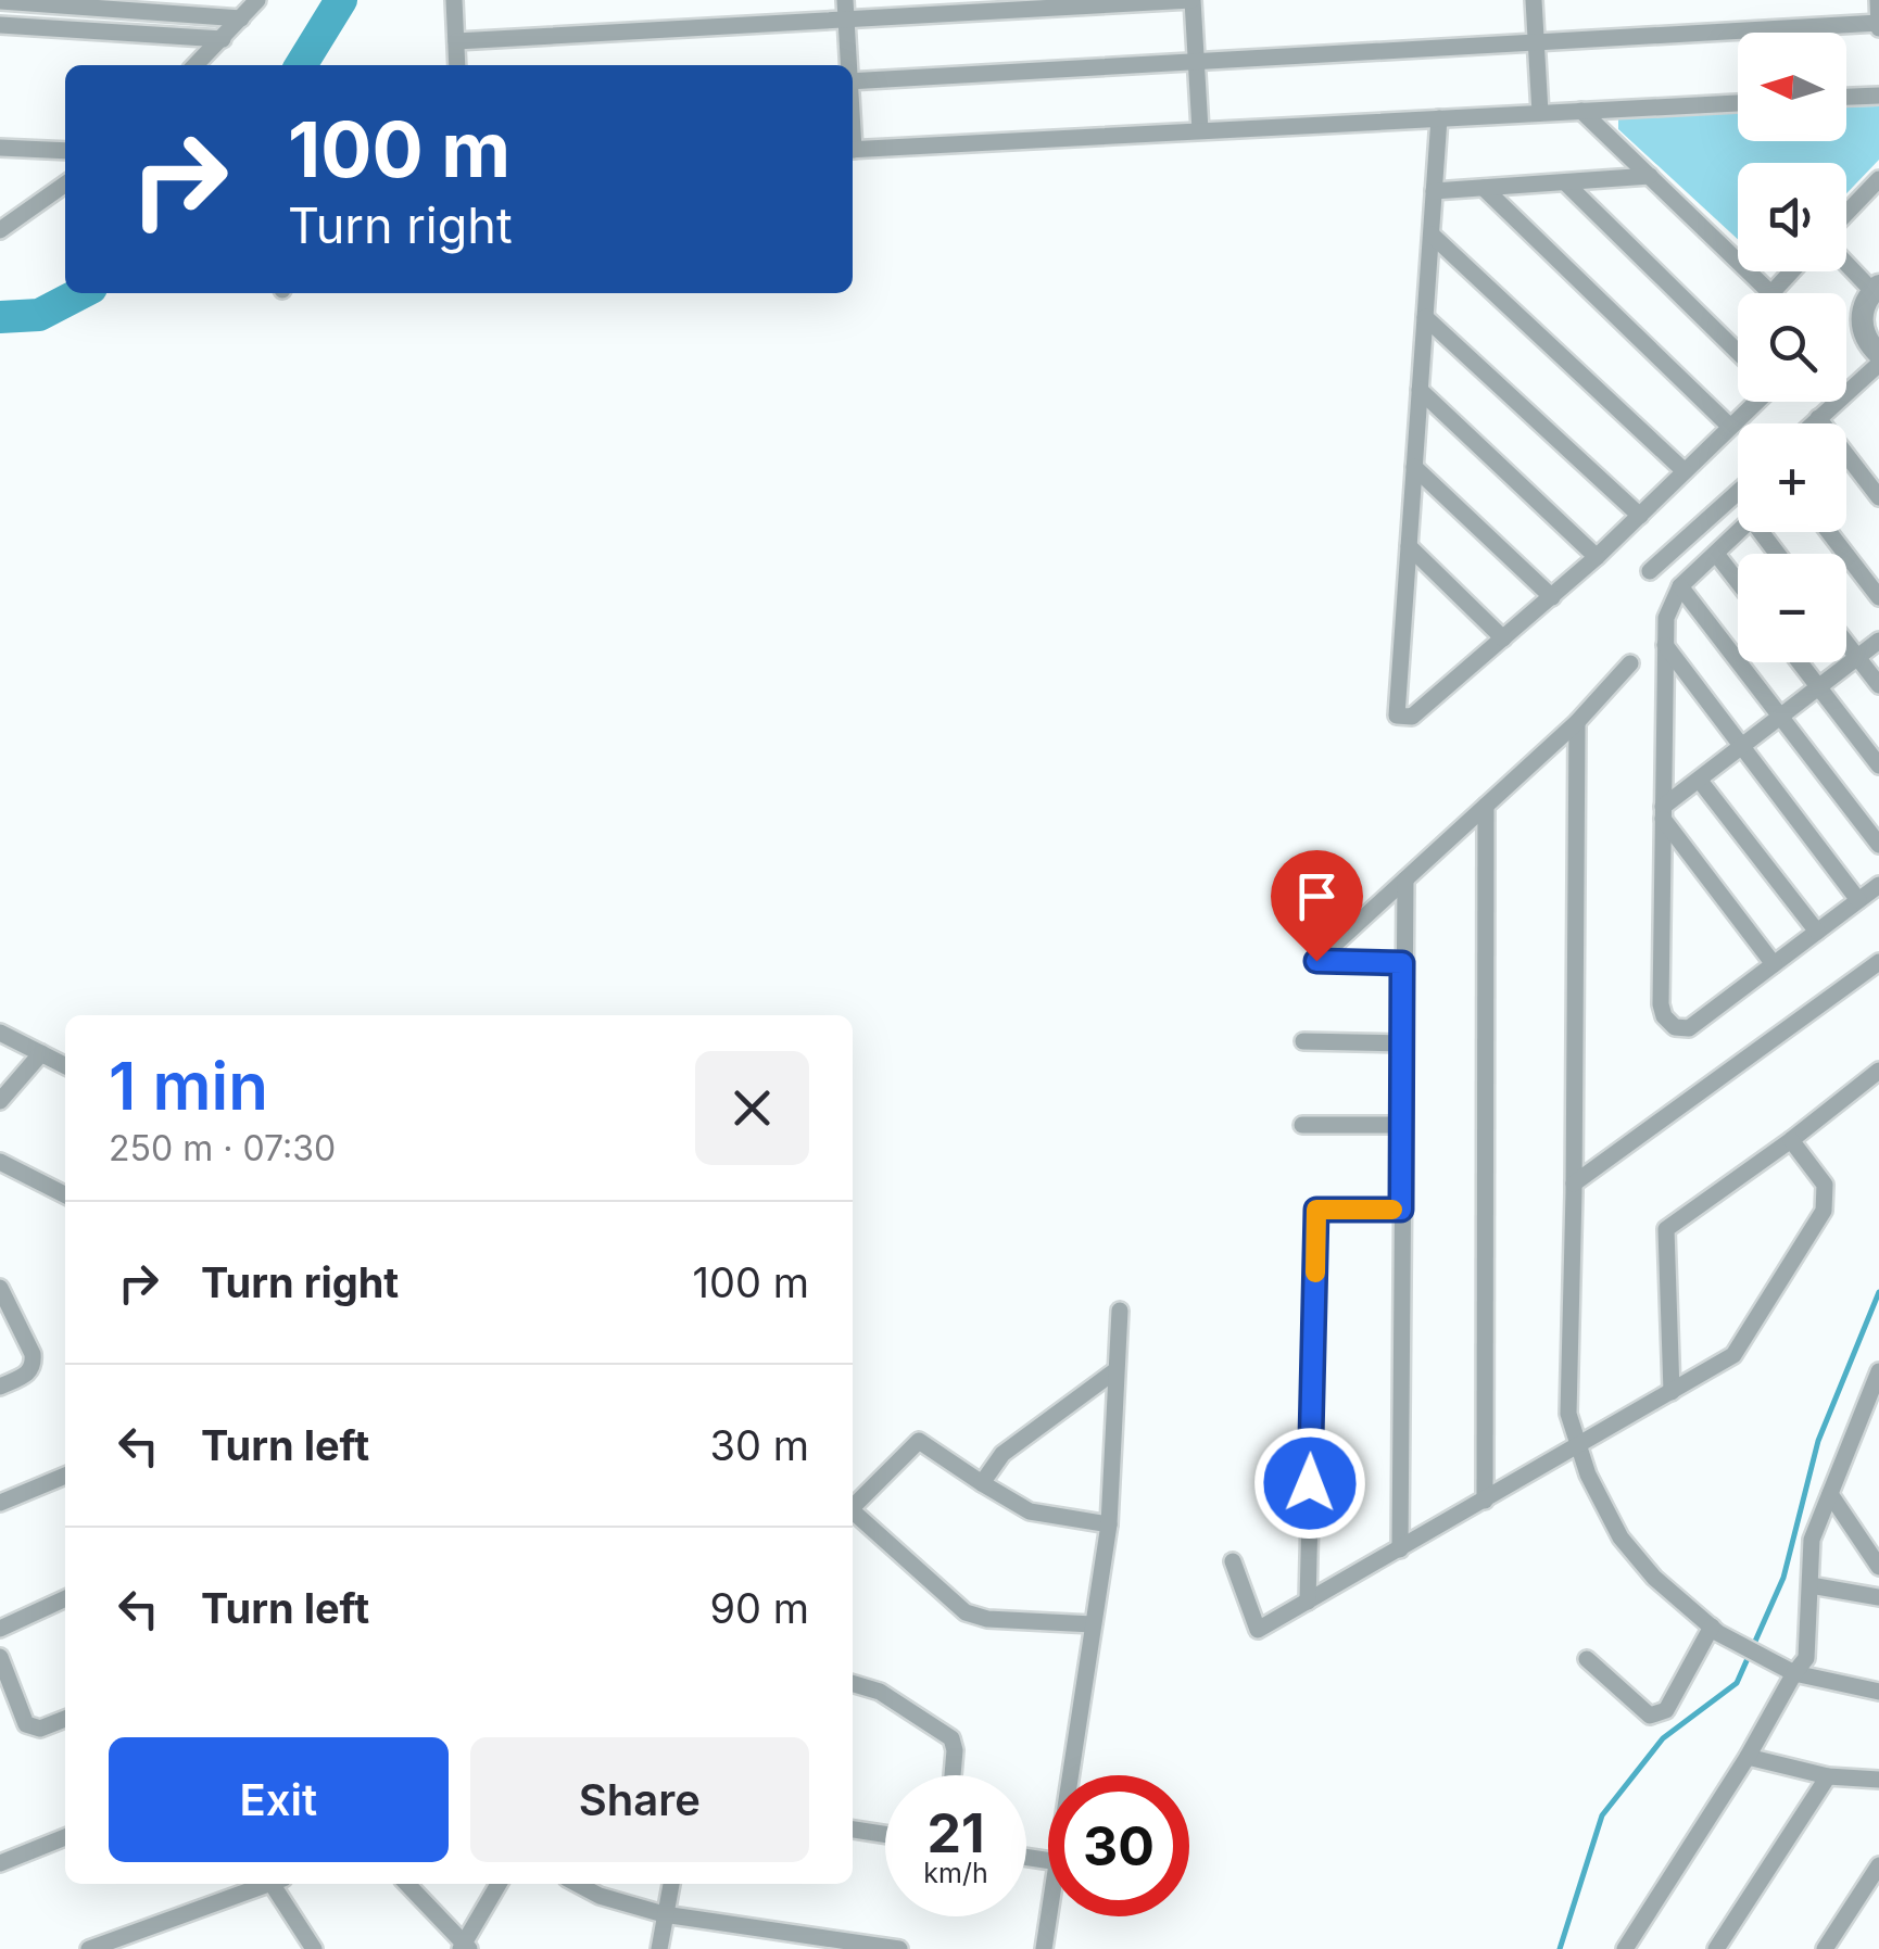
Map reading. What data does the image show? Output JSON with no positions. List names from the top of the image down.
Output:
{
  "north": "left",
  "page": {
    "map_buttons": ["+", "−"],
    "turn": ["100 m", "Turn right"],
    "heading": ["1 min", "250 m · 07:30"],
    "list": [
      {
        "name": "Turn right",
        "value": "100 m"
      },
      {
        "name": "Turn left",
        "value": "30 m"
      },
      {
        "name": "Turn left",
        "value": "90 m"
      }
    ],
    "buttons": ["Exit", "Share"],
    "speed": "21 km/h",
    "limit": "30"
  }
}
